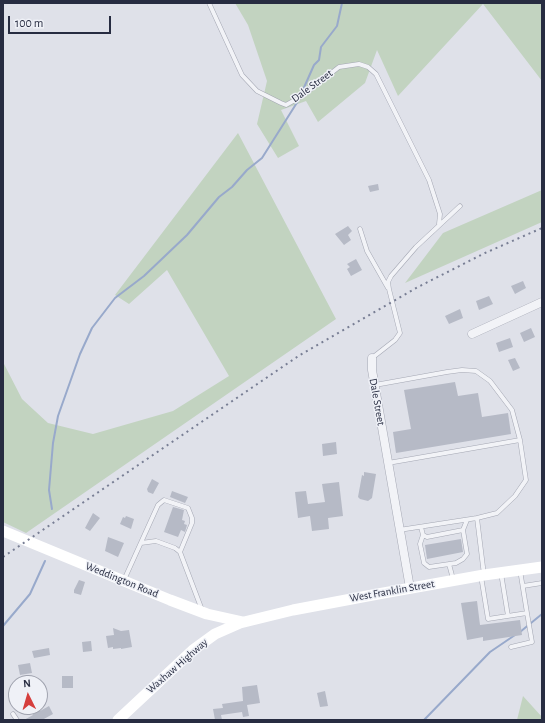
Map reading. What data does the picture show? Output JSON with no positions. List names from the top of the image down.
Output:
{
  "streets": {
    "main road": ["Weddington Road", "West Franklin Street", "Waxhaw Highway"],
    "street": ["Dale Street"]
  },
  "crossings": [
    ["Dale Street", "West Franklin Street"],
    ["Weddington Road", "West Franklin Street"],
    ["Weddington Road", "Waxhaw Highway"],
    ["West Franklin Street", "Waxhaw Highway"]
  ],
  "scale_bar": "100 m",
  "north": "top"
}
